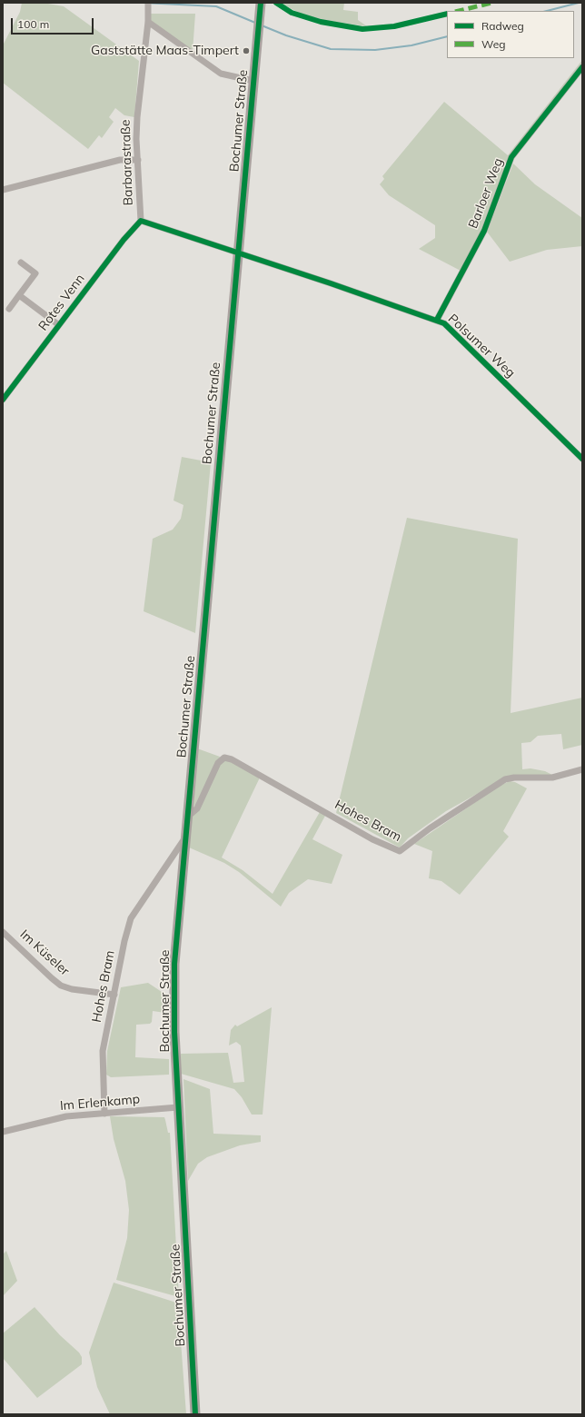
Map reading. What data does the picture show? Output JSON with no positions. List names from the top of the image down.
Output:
{
  "streets": {
    "main road": ["Bochumer Straße"],
    "street": [
      "Barbarastraße",
      "Barloer Weg",
      "Rotes Venn",
      "Polsumer Weg",
      "Hohes Bram",
      "Im Küseler",
      "Im Erlenkamp"
    ]
  },
  "crossings": [
    ["Bochumer Straße", "Barbarastraße"],
    ["Bochumer Straße", "Polsumer Weg"],
    ["Bochumer Straße", "Hohes Bram"],
    ["Bochumer Straße", "Im Erlenkamp"],
    ["Barbarastraße", "Rotes Venn"],
    ["Barbarastraße", "Polsumer Weg"],
    ["Barloer Weg", "Polsumer Weg"],
    ["Hohes Bram", "Im Küseler"],
    ["Hohes Bram", "Im Erlenkamp"]
  ],
  "places": ["Gaststätte Maas-Timpert"],
  "legend": ["Radweg", "Weg"],
  "scale_bar": "100 m"
}
